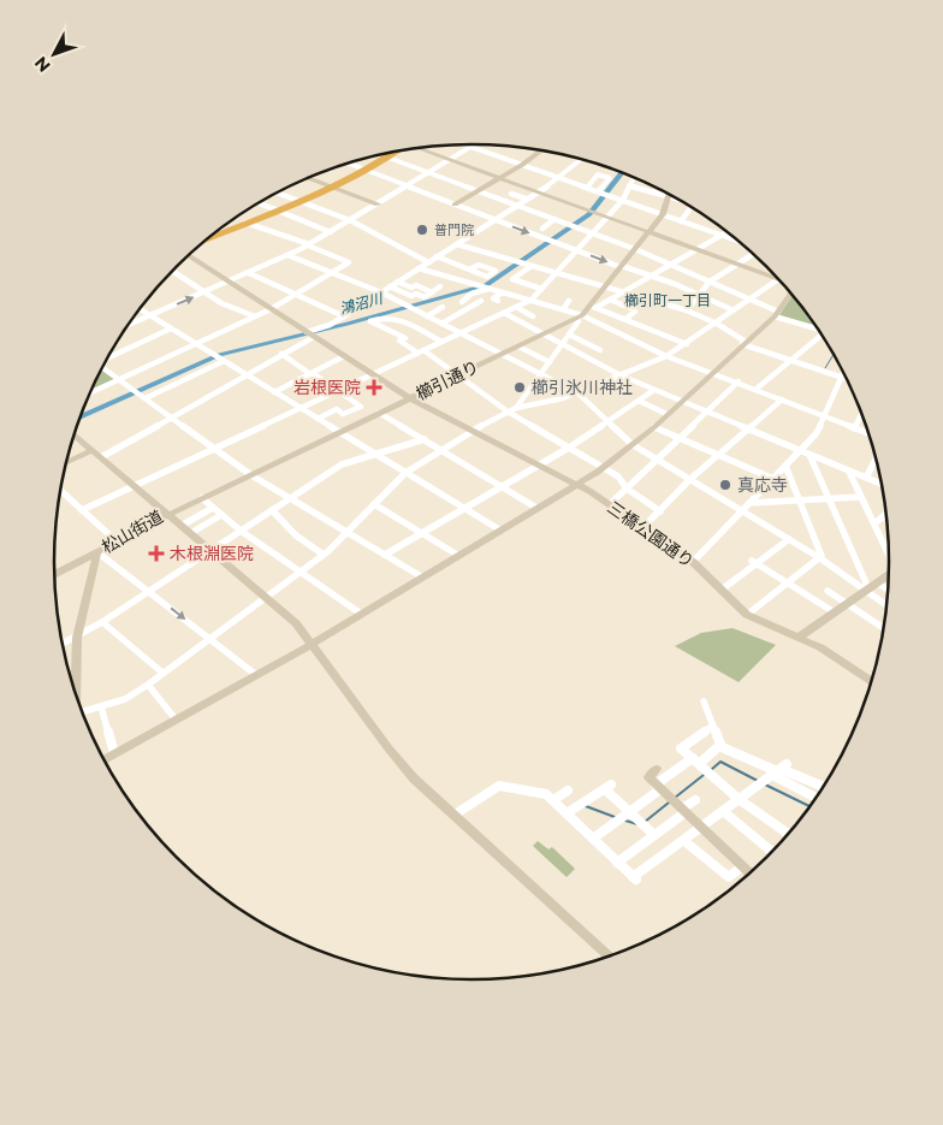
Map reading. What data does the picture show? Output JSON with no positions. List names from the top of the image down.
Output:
{
  "streets": {
    "street": ["櫛引通り", "松山街道", "三橋公園通り"]
  },
  "crossings": [
    ["櫛引通り", "松山街道"],
    ["櫛引通り", "三橋公園通り"]
  ],
  "districts": ["櫛引町一丁目"],
  "water": ["鴻沼川"],
  "places": {
    "other": ["普門院", "櫛引氷川神社", "真応寺"],
    "health": ["岩根医院", "木根淵医院"]
  },
  "north": "bottom left"
}
